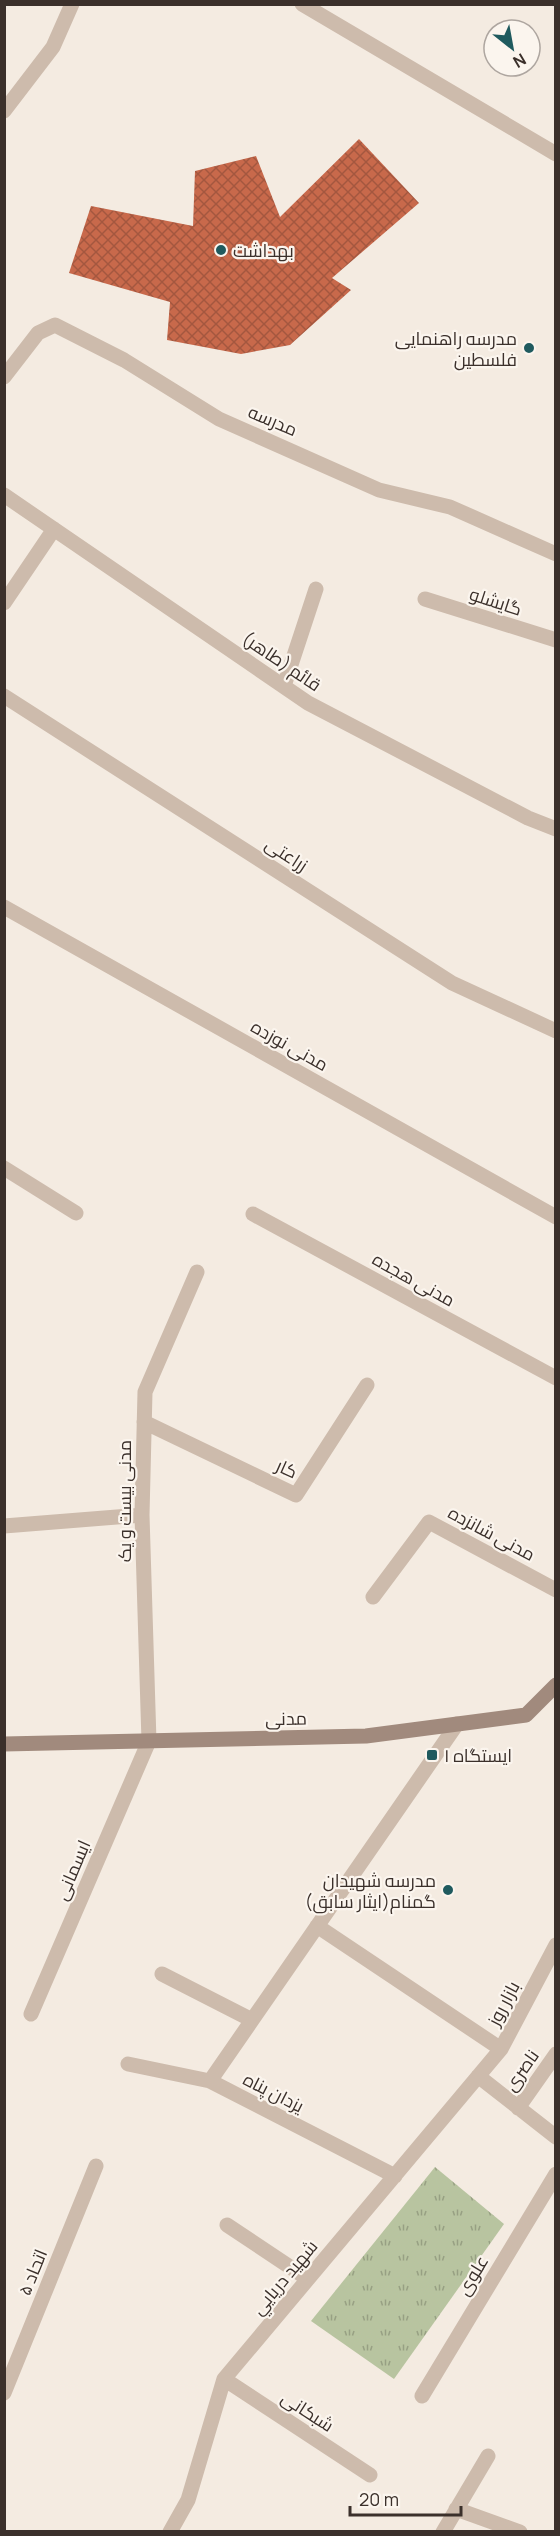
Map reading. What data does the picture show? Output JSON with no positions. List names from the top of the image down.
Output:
{
  "streets": {
    "main road": ["مدنی"],
    "street": [
      "مدرسه",
      "گایشلو",
      "قائم (طاهر)",
      "زراعتی",
      "مدنی نوزده",
      "مدنی هجده",
      "کار",
      "مدنی بیست و یک",
      "مدنی شانزده",
      "ایسمانی",
      "بازار روز",
      "ناصری",
      "یزدان پناه",
      "اتحاد ۵",
      "علوی",
      "شهيد دريايي",
      "شبکانی"
    ]
  },
  "crossings": [
    ["کار", "مدنی بیست و یک"],
    ["مدنی بیست و یک", "مدنی"],
    ["مدنی بیست و یک", "ایسمانی"],
    ["مدنی", "ایسمانی"],
    ["بازار روز", "شهيد دريايي"],
    ["یزدان پناه", "شهيد دريايي"],
    ["شهيد دريايي", "شبکانی"]
  ],
  "places": {
    "other": ["بهداشت", "مدرسه راهنمایی فلسطین", "مدرسه شهیدان گمنام(ایثار سابق)"],
    "transit": ["ایستگاه ۱"]
  },
  "scale_bar": "20 m",
  "north": "bottom right"
}
